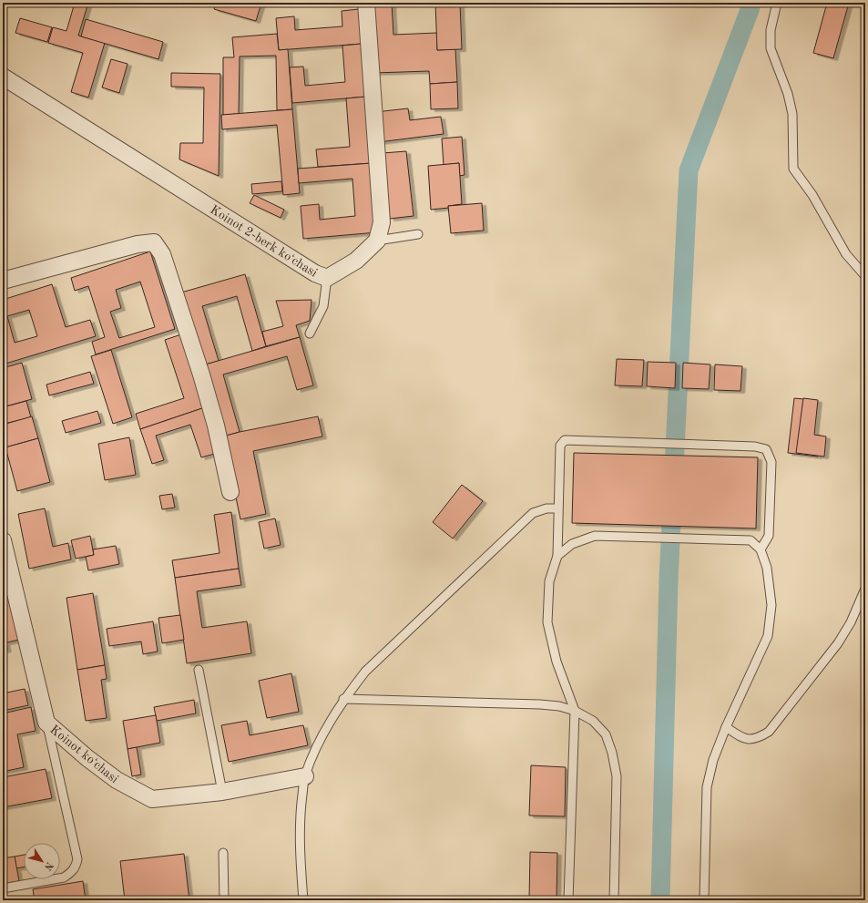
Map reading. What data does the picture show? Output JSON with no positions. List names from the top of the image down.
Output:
{
  "streets": {
    "street": ["Koinot 2-berk koʻchasi", "Koinot koʻchasi"]
  },
  "north": "bottom right"
}
